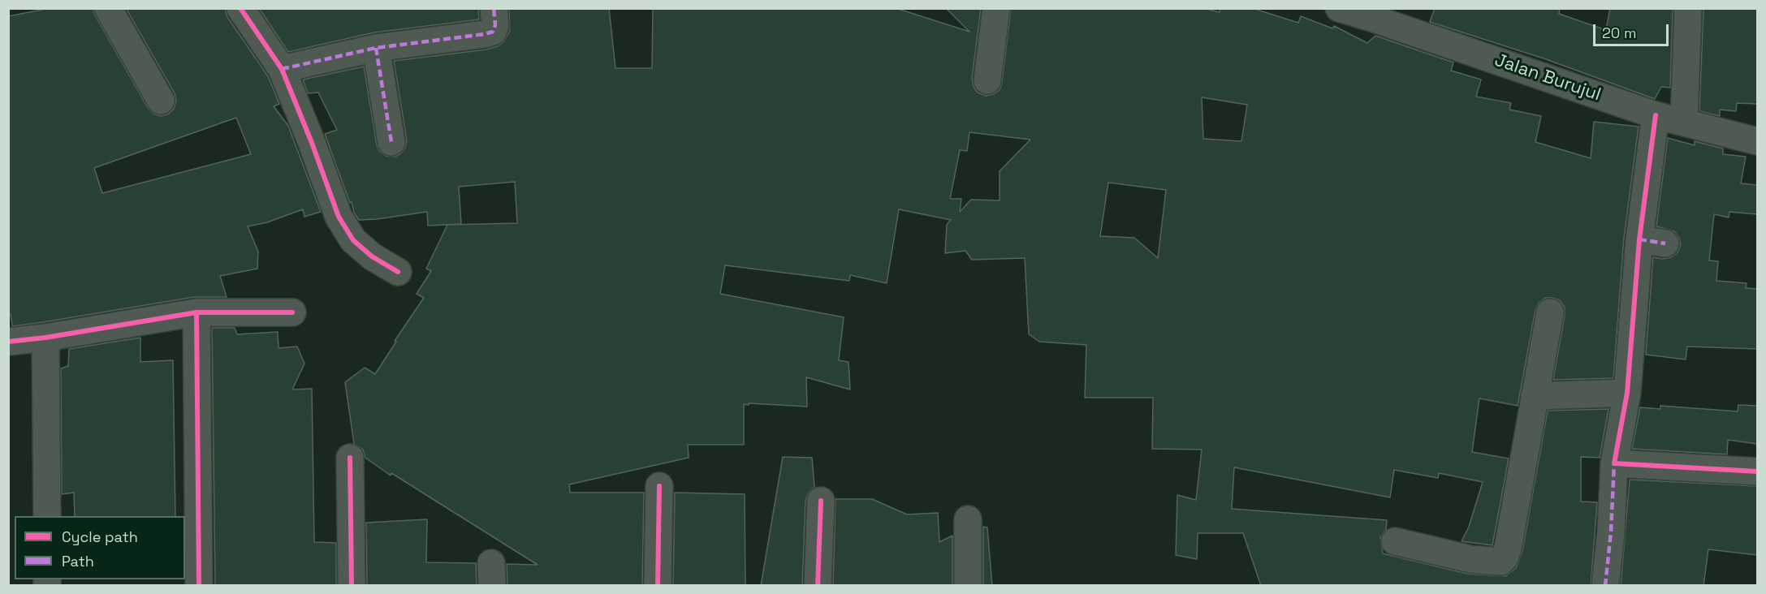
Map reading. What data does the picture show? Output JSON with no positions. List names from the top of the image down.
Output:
{
  "streets": {
    "street": ["Jalan Burujul"]
  },
  "legend": ["Cycle path", "Path"],
  "scale_bar": "20 m"
}
